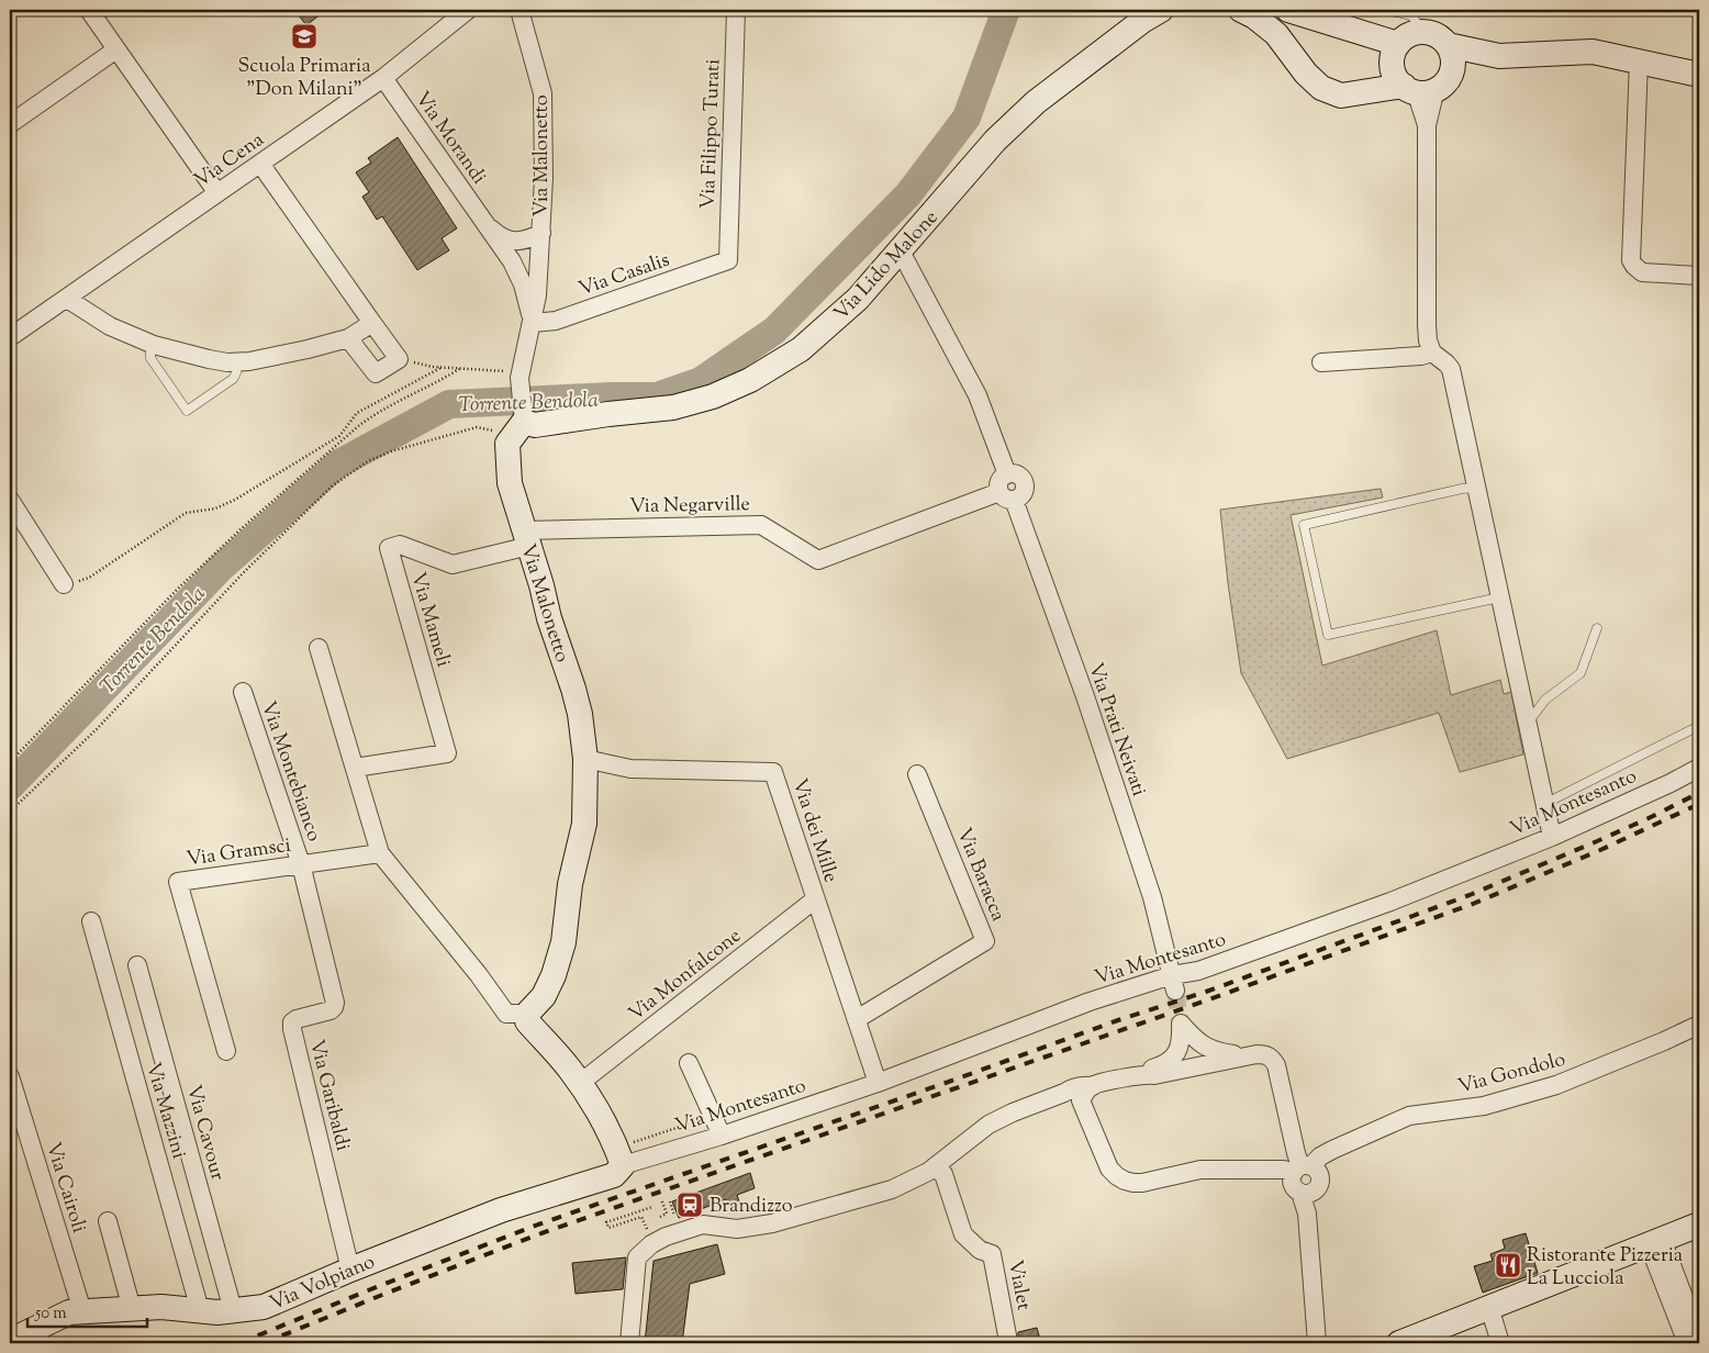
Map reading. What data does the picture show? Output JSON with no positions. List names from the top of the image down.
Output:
{
  "streets": {
    "street": [
      "Via Filippo Turati",
      "Via Morandi",
      "Via Malonetto",
      "Via Cena",
      "Via Lido Malone",
      "Via Casalis",
      "Via Negarville",
      "Via Mameli",
      "Via Prati Neivati",
      "Via Montebianco",
      "Via Montesanto",
      "Via dei Mille",
      "Via Gramsci",
      "Via Baracca",
      "Via Monfalcone",
      "Via Gondolo",
      "Via Garibaldi",
      "Via Mazzini",
      "Via Cavour",
      "Via Cairoli",
      "Via Volpiano",
      "Vialet"
    ]
  },
  "crossings": [
    ["Via Filippo Turati", "Via Casalis"],
    ["Via Morandi", "Via Malonetto"],
    ["Via Morandi", "Via Cena"],
    ["Via Morandi", "Via Casalis"],
    ["Via Malonetto", "Via Lido Malone"],
    ["Via Malonetto", "Via Casalis"],
    ["Via Malonetto", "Via Negarville"],
    ["Via Malonetto", "Via Mameli"],
    ["Via Malonetto", "Via dei Mille"],
    ["Via Negarville", "Via Mameli"],
    ["Via Negarville", "Via Prati Neivati"],
    ["Via Prati Neivati", "Via Montesanto"],
    ["Via Montebianco", "Via Gramsci"],
    ["Via Montebianco", "Via Garibaldi"],
    ["Via Montesanto", "Via dei Mille"],
    ["Via Montesanto", "Via Volpiano"],
    ["Via dei Mille", "Via Baracca"],
    ["Via dei Mille", "Via Monfalcone"],
    ["Via Gramsci", "Via Garibaldi"],
    ["Via Garibaldi", "Via Volpiano"],
    ["Via Mazzini", "Via Volpiano"],
    ["Via Cavour", "Via Volpiano"],
    ["Via Cairoli", "Via Volpiano"]
  ],
  "water": ["Torrente Bendola"],
  "places": {
    "school or university": ["Scuola Primaria \"Don Milani\""],
    "station": ["Brandizzo"],
    "restaurant": ["Ristorante Pizzeria La Lucciola"]
  },
  "scale_bar": "50 m"
}
